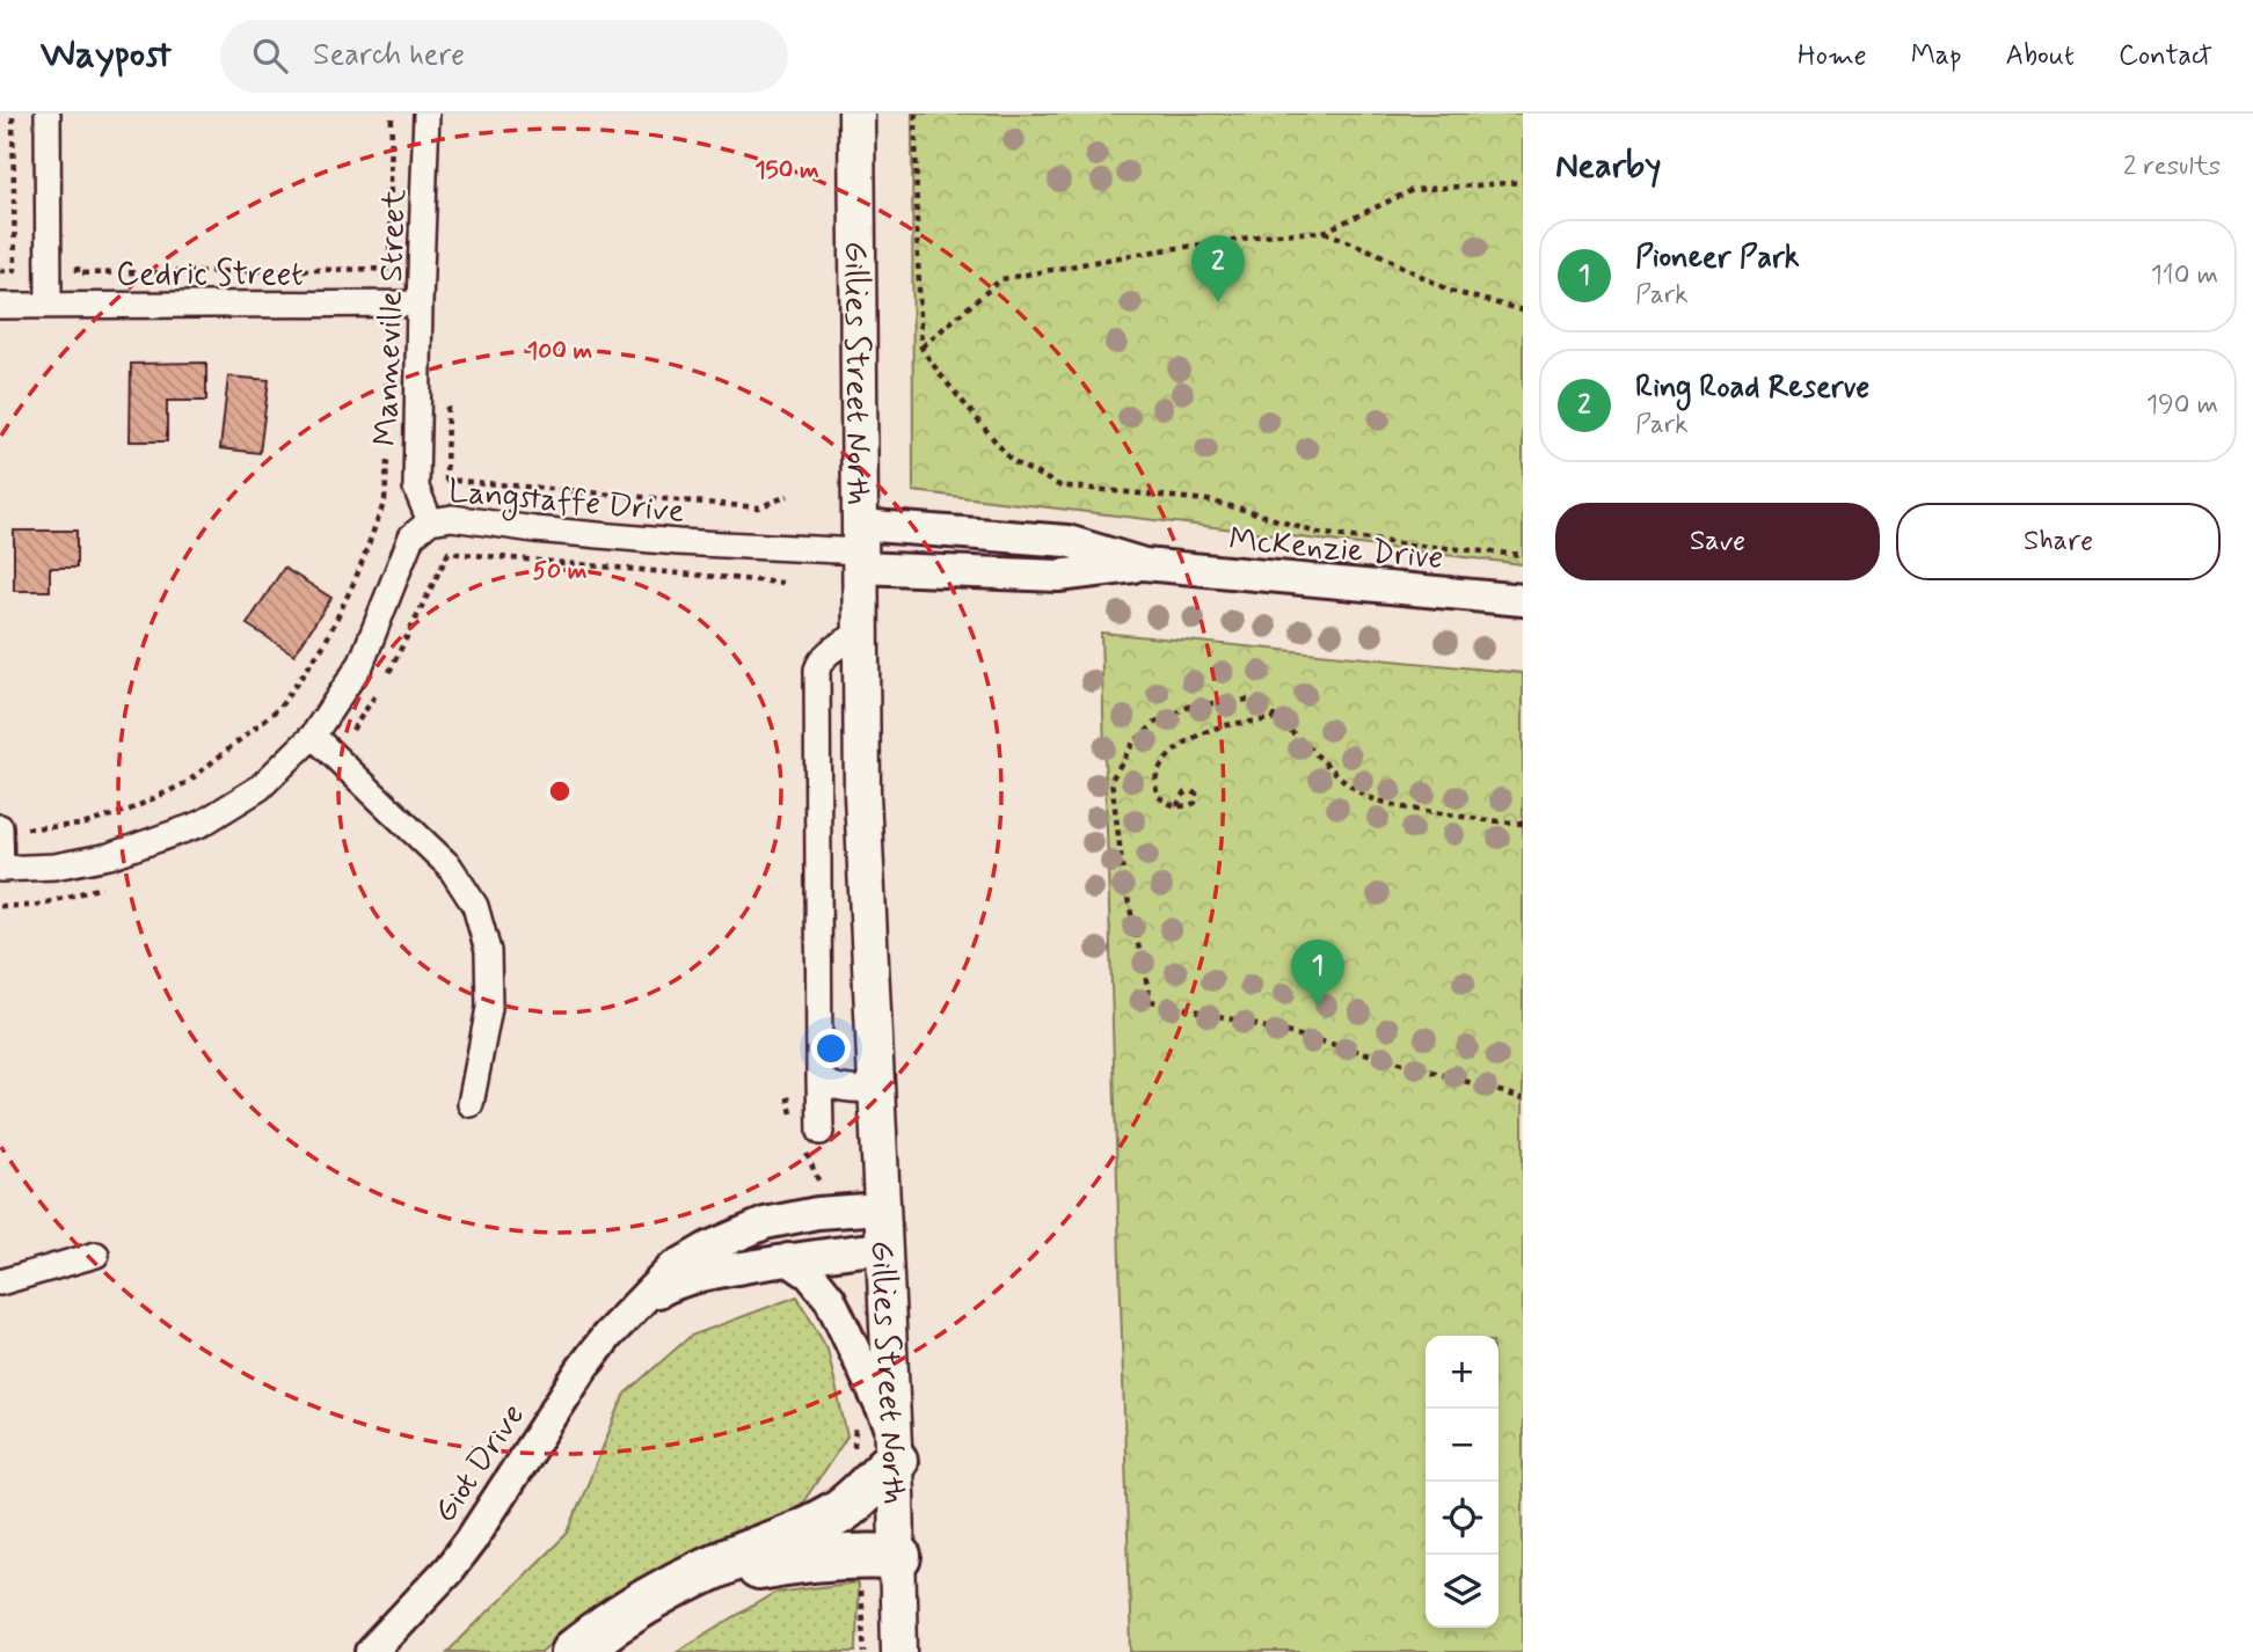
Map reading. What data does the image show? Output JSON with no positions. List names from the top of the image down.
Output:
{
  "streets": {
    "main road": ["Gillies Street North"],
    "street": [
      "Cedric Street",
      "Manneville Street",
      "Langstaffe Drive",
      "McKenzie Drive",
      "Giot Drive"
    ]
  },
  "crossings": [
    ["Cedric Street", "Manneville Street"],
    ["Manneville Street", "Langstaffe Drive"],
    ["Gillies Street North", "Langstaffe Drive"],
    ["Gillies Street North", "McKenzie Drive"],
    ["Gillies Street North", "Giot Drive"],
    ["Langstaffe Drive", "McKenzie Drive"]
  ],
  "page": {
    "header": "Waypost",
    "search": "Search here",
    "nav": [
      "Home",
      "Map",
      "About",
      "Contact"
    ],
    "heading": ["Nearby", "2 results"],
    "list": [
      {
        "mark": "1",
        "name": "Pioneer Park",
        "note": "Park",
        "value": "110 m"
      },
      {
        "mark": "2",
        "name": "Ring Road Reserve",
        "note": "Park",
        "value": "190 m"
      }
    ],
    "pins": ["2", "1"],
    "buttons": ["Save", "Share"],
    "map_buttons": ["+", "−"]
  },
  "rings": ["150 m", "100 m", "50 m"]
}
